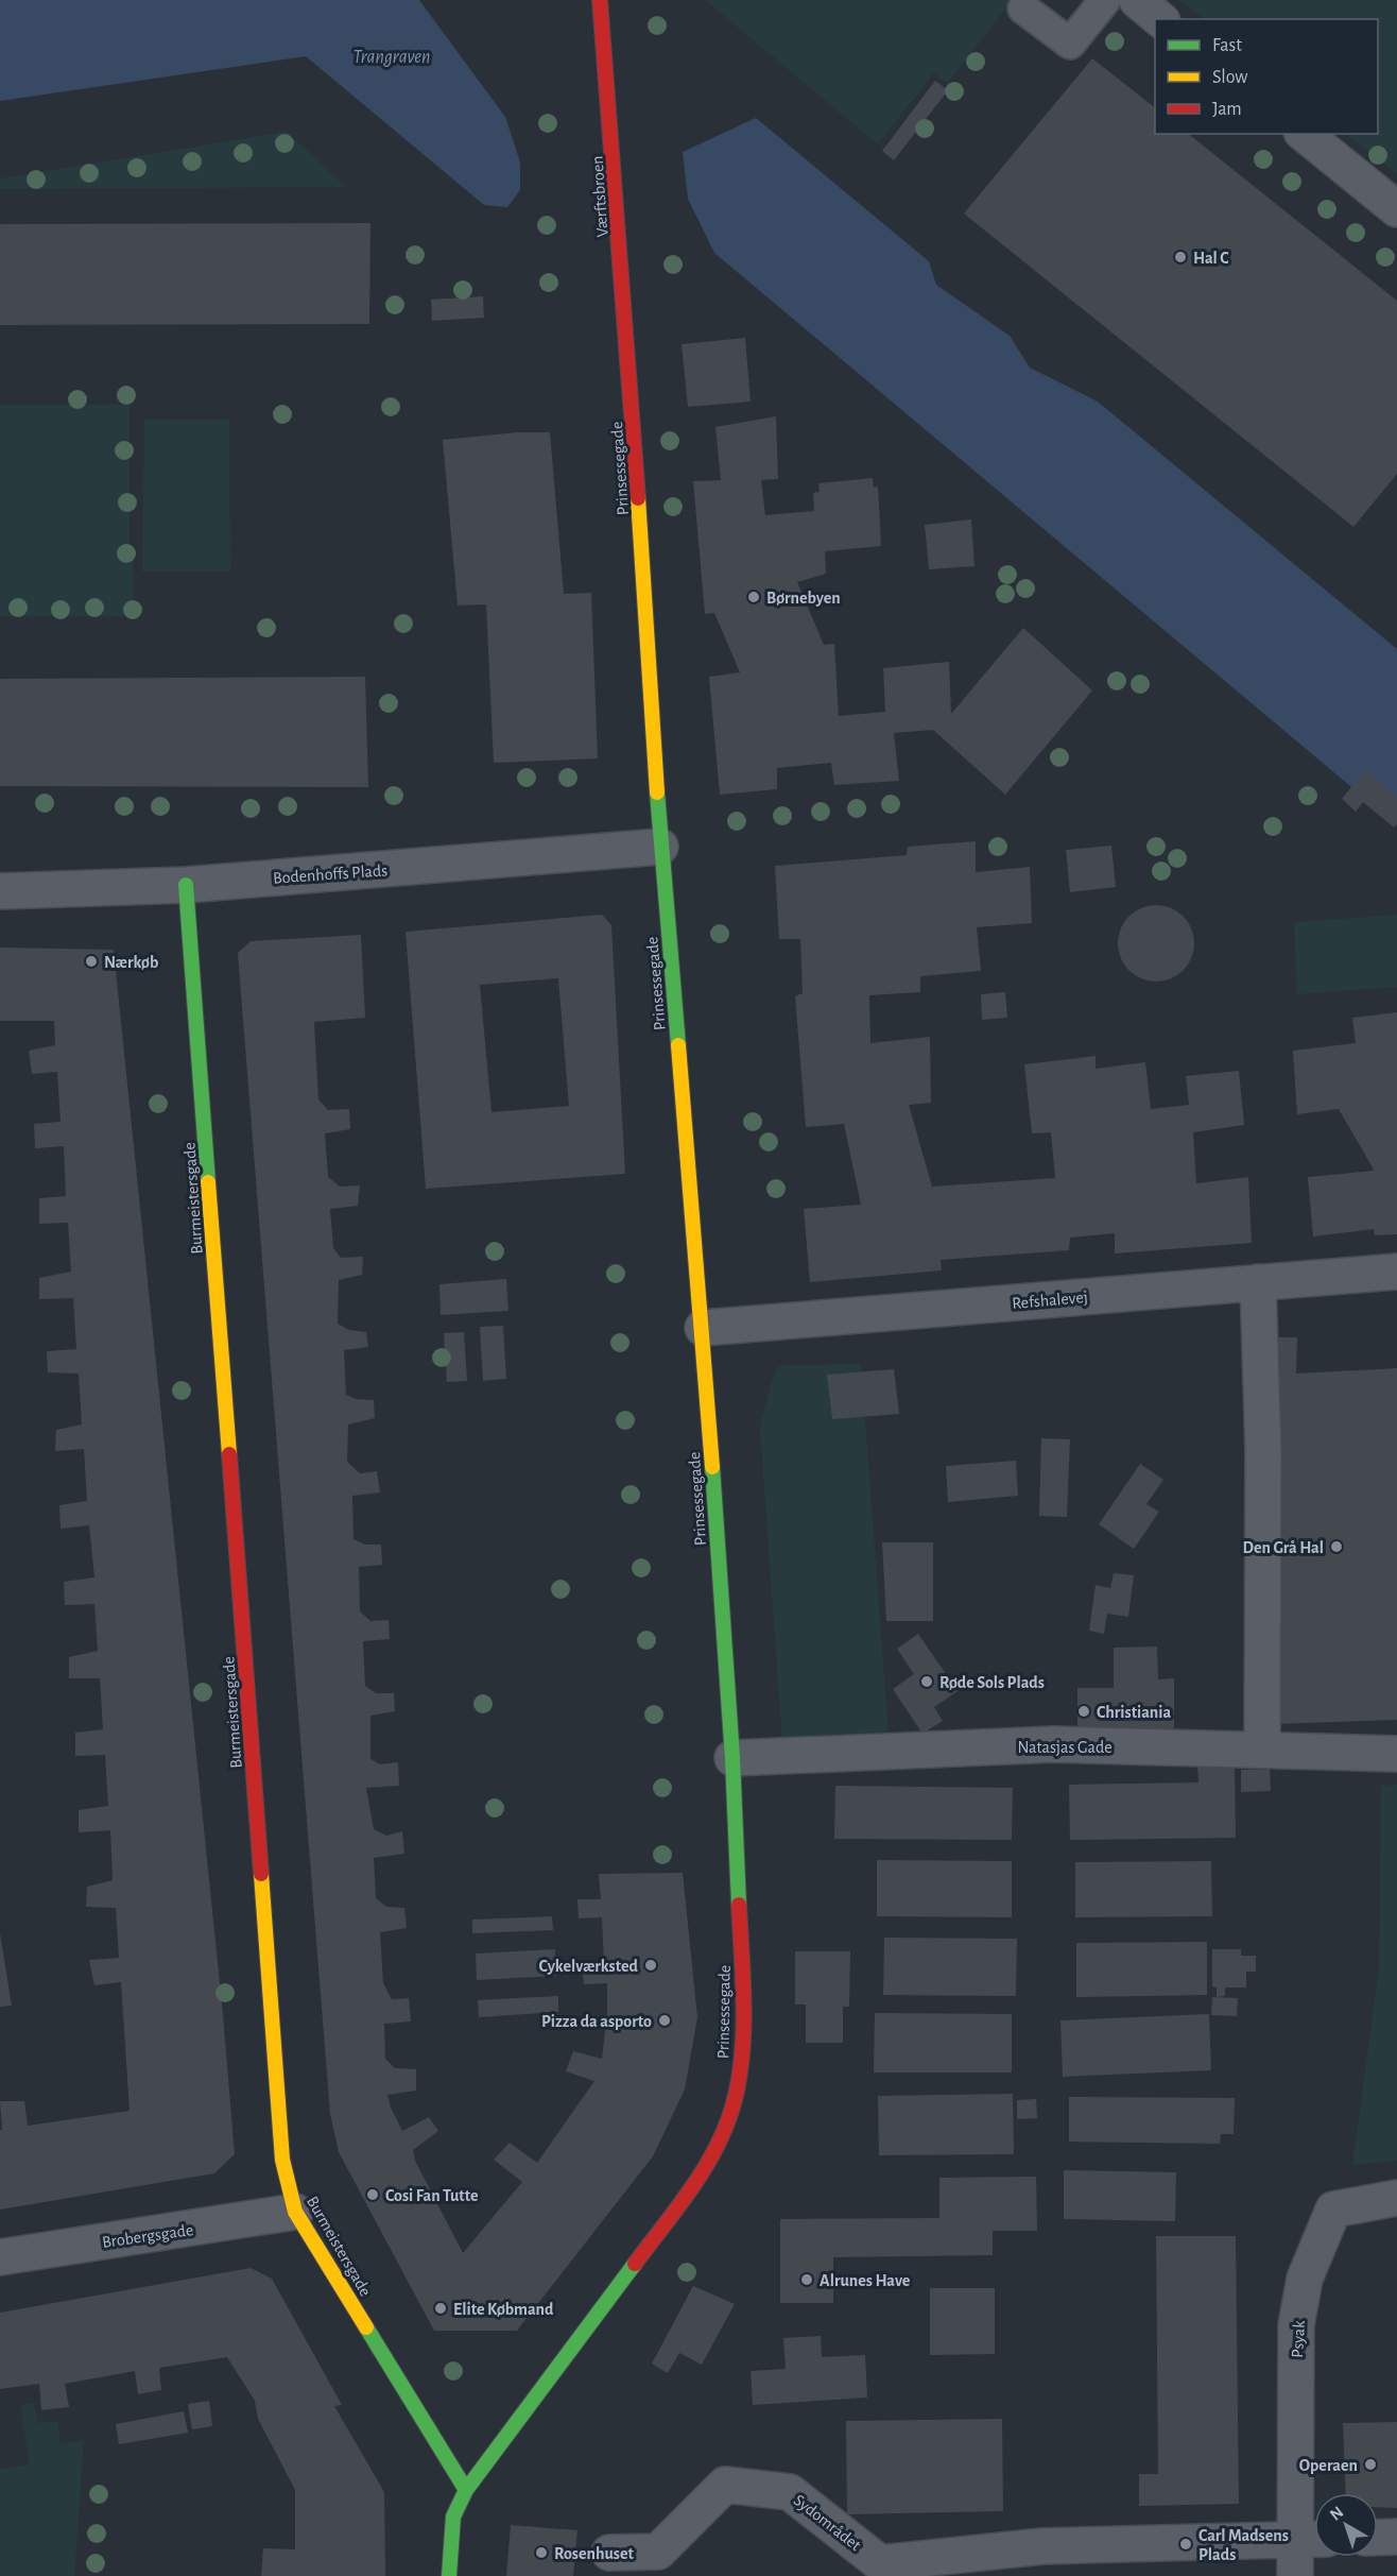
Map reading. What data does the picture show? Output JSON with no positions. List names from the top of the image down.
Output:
{
  "streets": {
    "street": [
      "Værftsbroen",
      "Prinsessegade",
      "Bodenhoffs Plads",
      "Burmeistersgade",
      "Refshalevej",
      "Natasjas Gade",
      "Brobergsgade",
      "Psyak",
      "Sydområdet"
    ]
  },
  "crossings": [
    ["Værftsbroen", "Prinsessegade"],
    ["Prinsessegade", "Bodenhoffs Plads"],
    ["Prinsessegade", "Burmeistersgade"],
    ["Prinsessegade", "Refshalevej"],
    ["Prinsessegade", "Natasjas Gade"],
    ["Bodenhoffs Plads", "Burmeistersgade"],
    ["Burmeistersgade", "Brobergsgade"],
    ["Psyak", "Sydområdet"]
  ],
  "water": ["Trangraven"],
  "places": [
    "Hal C",
    "Børnebyen",
    "Nærkøb",
    "Den Grå Hal",
    "Røde Sols Plads",
    "Christiania",
    "Cykelværksted",
    "Pizza da asporto",
    "Cosi Fan Tutte",
    "Alrunes Have",
    "Elite Købmand",
    "Operaen",
    "Carl Madsens Plads",
    "Rosenhuset"
  ],
  "legend": ["Fast", "Slow", "Jam"],
  "north": "top left"
}
